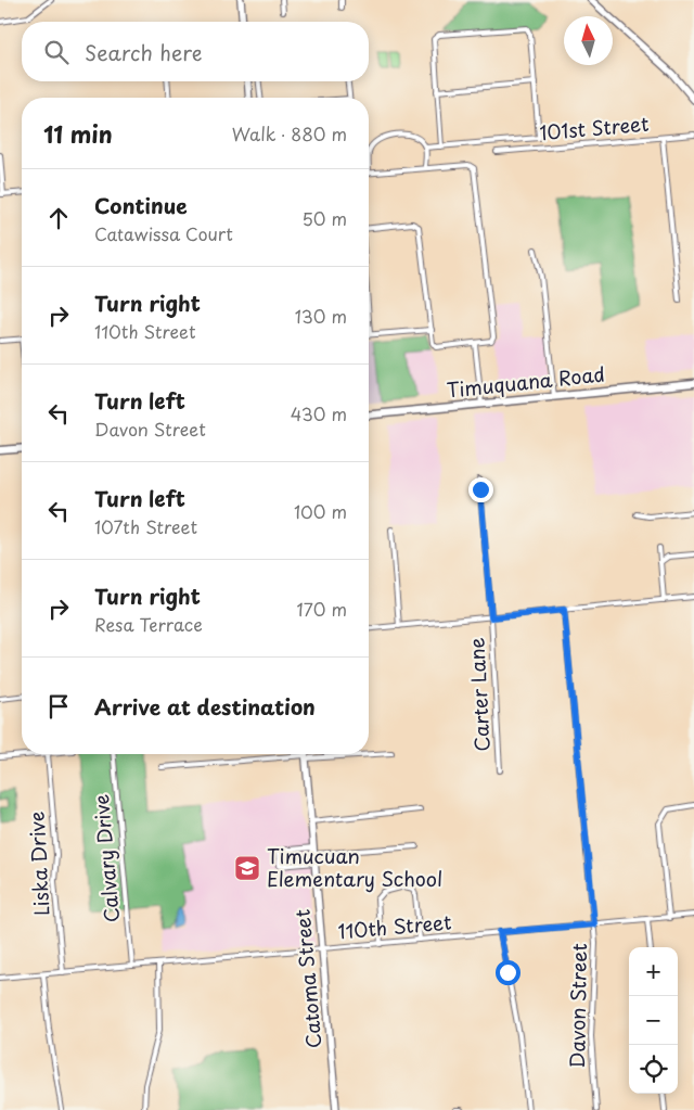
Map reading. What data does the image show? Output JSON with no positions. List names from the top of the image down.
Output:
{
  "streets": {
    "main road": ["Timuquana Road"],
    "street": [
      "101st Street",
      "Carter Lane",
      "Calvary Drive",
      "Liska Drive",
      "110th Street",
      "Catoma Street",
      "Davon Street"
    ]
  },
  "crossings": [
    ["Calvary Drive", "110th Street"],
    ["Liska Drive", "110th Street"],
    ["110th Street", "Catoma Street"],
    ["110th Street", "Davon Street"]
  ],
  "places": {
    "school or university": ["Timucuan Elementary School"]
  },
  "north": "top",
  "page": {
    "search": "Search here",
    "heading": ["11 min", "Walk · 880 m"],
    "list": [
      ["Continue", "Catawissa Court", "50 m"],
      ["Turn right", "110th Street", "130 m"],
      ["Turn left", "Davon Street", "430 m"],
      ["Turn left", "107th Street", "100 m"],
      ["Turn right", "Resa Terrace", "170 m"],
      "Arrive at destination"
    ],
    "map_buttons": ["+", "−"]
  }
}
